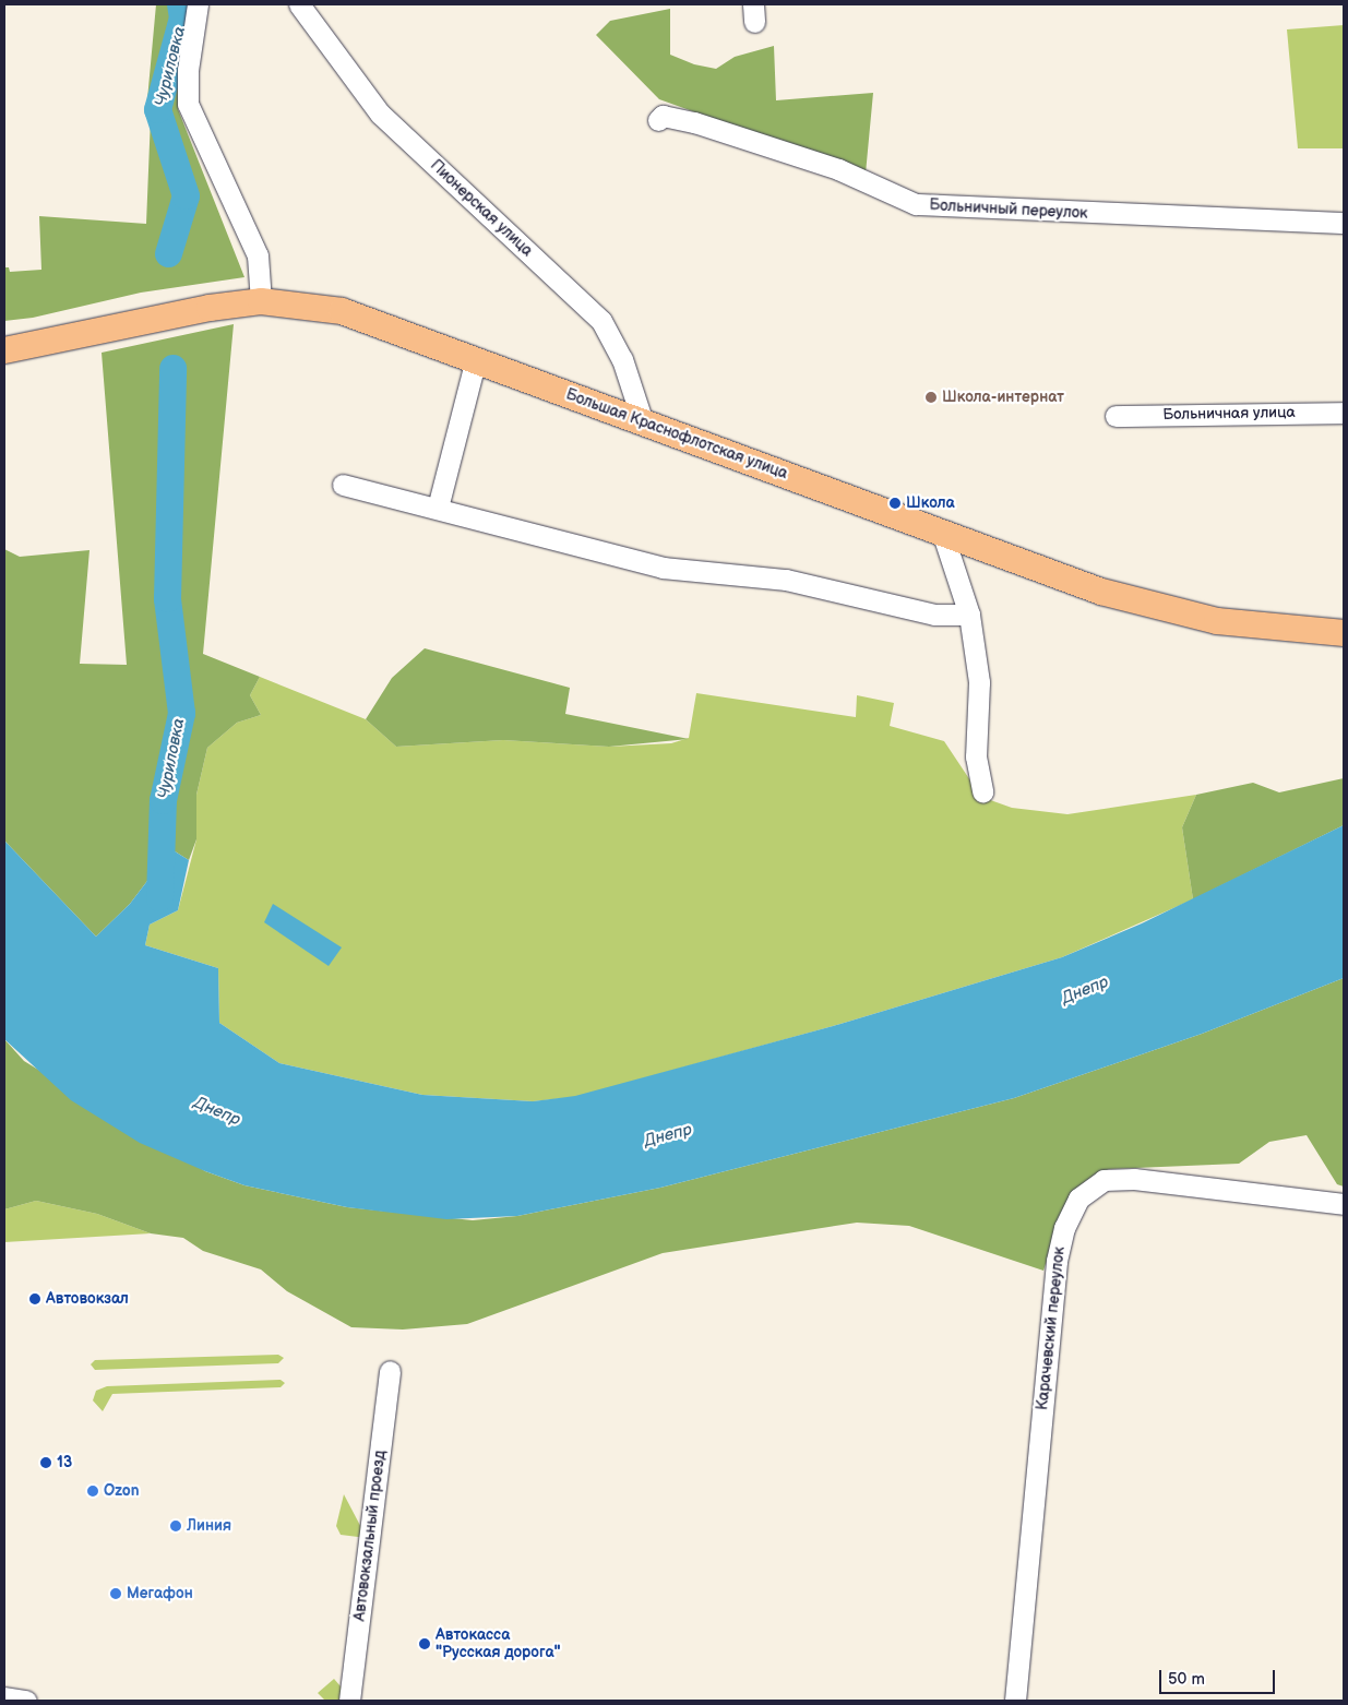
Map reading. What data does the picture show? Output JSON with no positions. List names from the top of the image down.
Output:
{
  "streets": {
    "main road": ["Большая Краснофлотская улица"],
    "street": [
      "Пионерская улица",
      "Больничный переулок",
      "Больничная улица",
      "Карачевский переулок",
      "Автовокзальный проезд"
    ]
  },
  "crossings": [
    ["Пионерская улица", "Большая Краснофлотская улица"]
  ],
  "water": ["Чуриловка", "Днепр"],
  "places": [
    "Школа-интернат",
    "Школа",
    "Автовокзал",
    "13",
    "Ozon",
    "Линия",
    "Мегафон",
    "Автокасса \"Русская дорога\""
  ],
  "scale_bar": "50 m"
}
